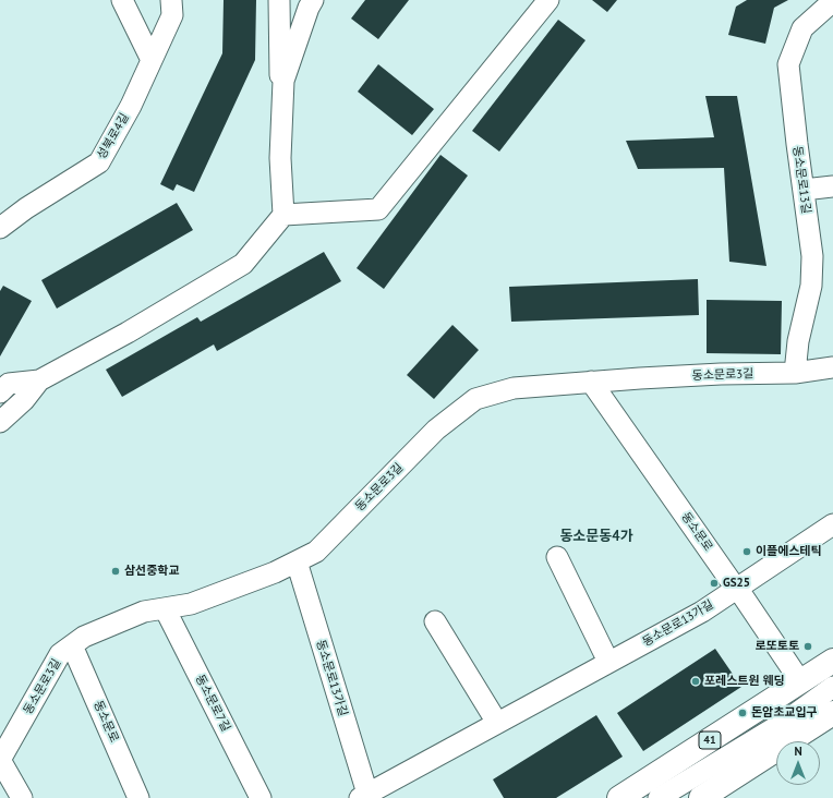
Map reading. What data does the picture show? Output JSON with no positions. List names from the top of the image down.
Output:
{
  "streets": {
    "main road": ["41"],
    "street": [
      "성북로4길",
      "동소문로13길",
      "동소문로3길",
      "동소문로",
      "동소문로13가길",
      "동소문로7길"
    ]
  },
  "crossings": [
    ["동소문로13길", "동소문로3길"],
    ["동소문로3길", "동소문로"],
    ["동소문로3길", "동소문로13가길"],
    ["동소문로3길", "동소문로7길"],
    ["동소문로", "동소문로13가길"],
    ["동소문로", "41"]
  ],
  "districts": ["동소문동4가"],
  "places": [
    "이플에스테틱",
    "삼선중학교",
    "GS25",
    "로또토토",
    "포레스트원 웨딩",
    "돈암초교입구"
  ],
  "north": "top"
}
